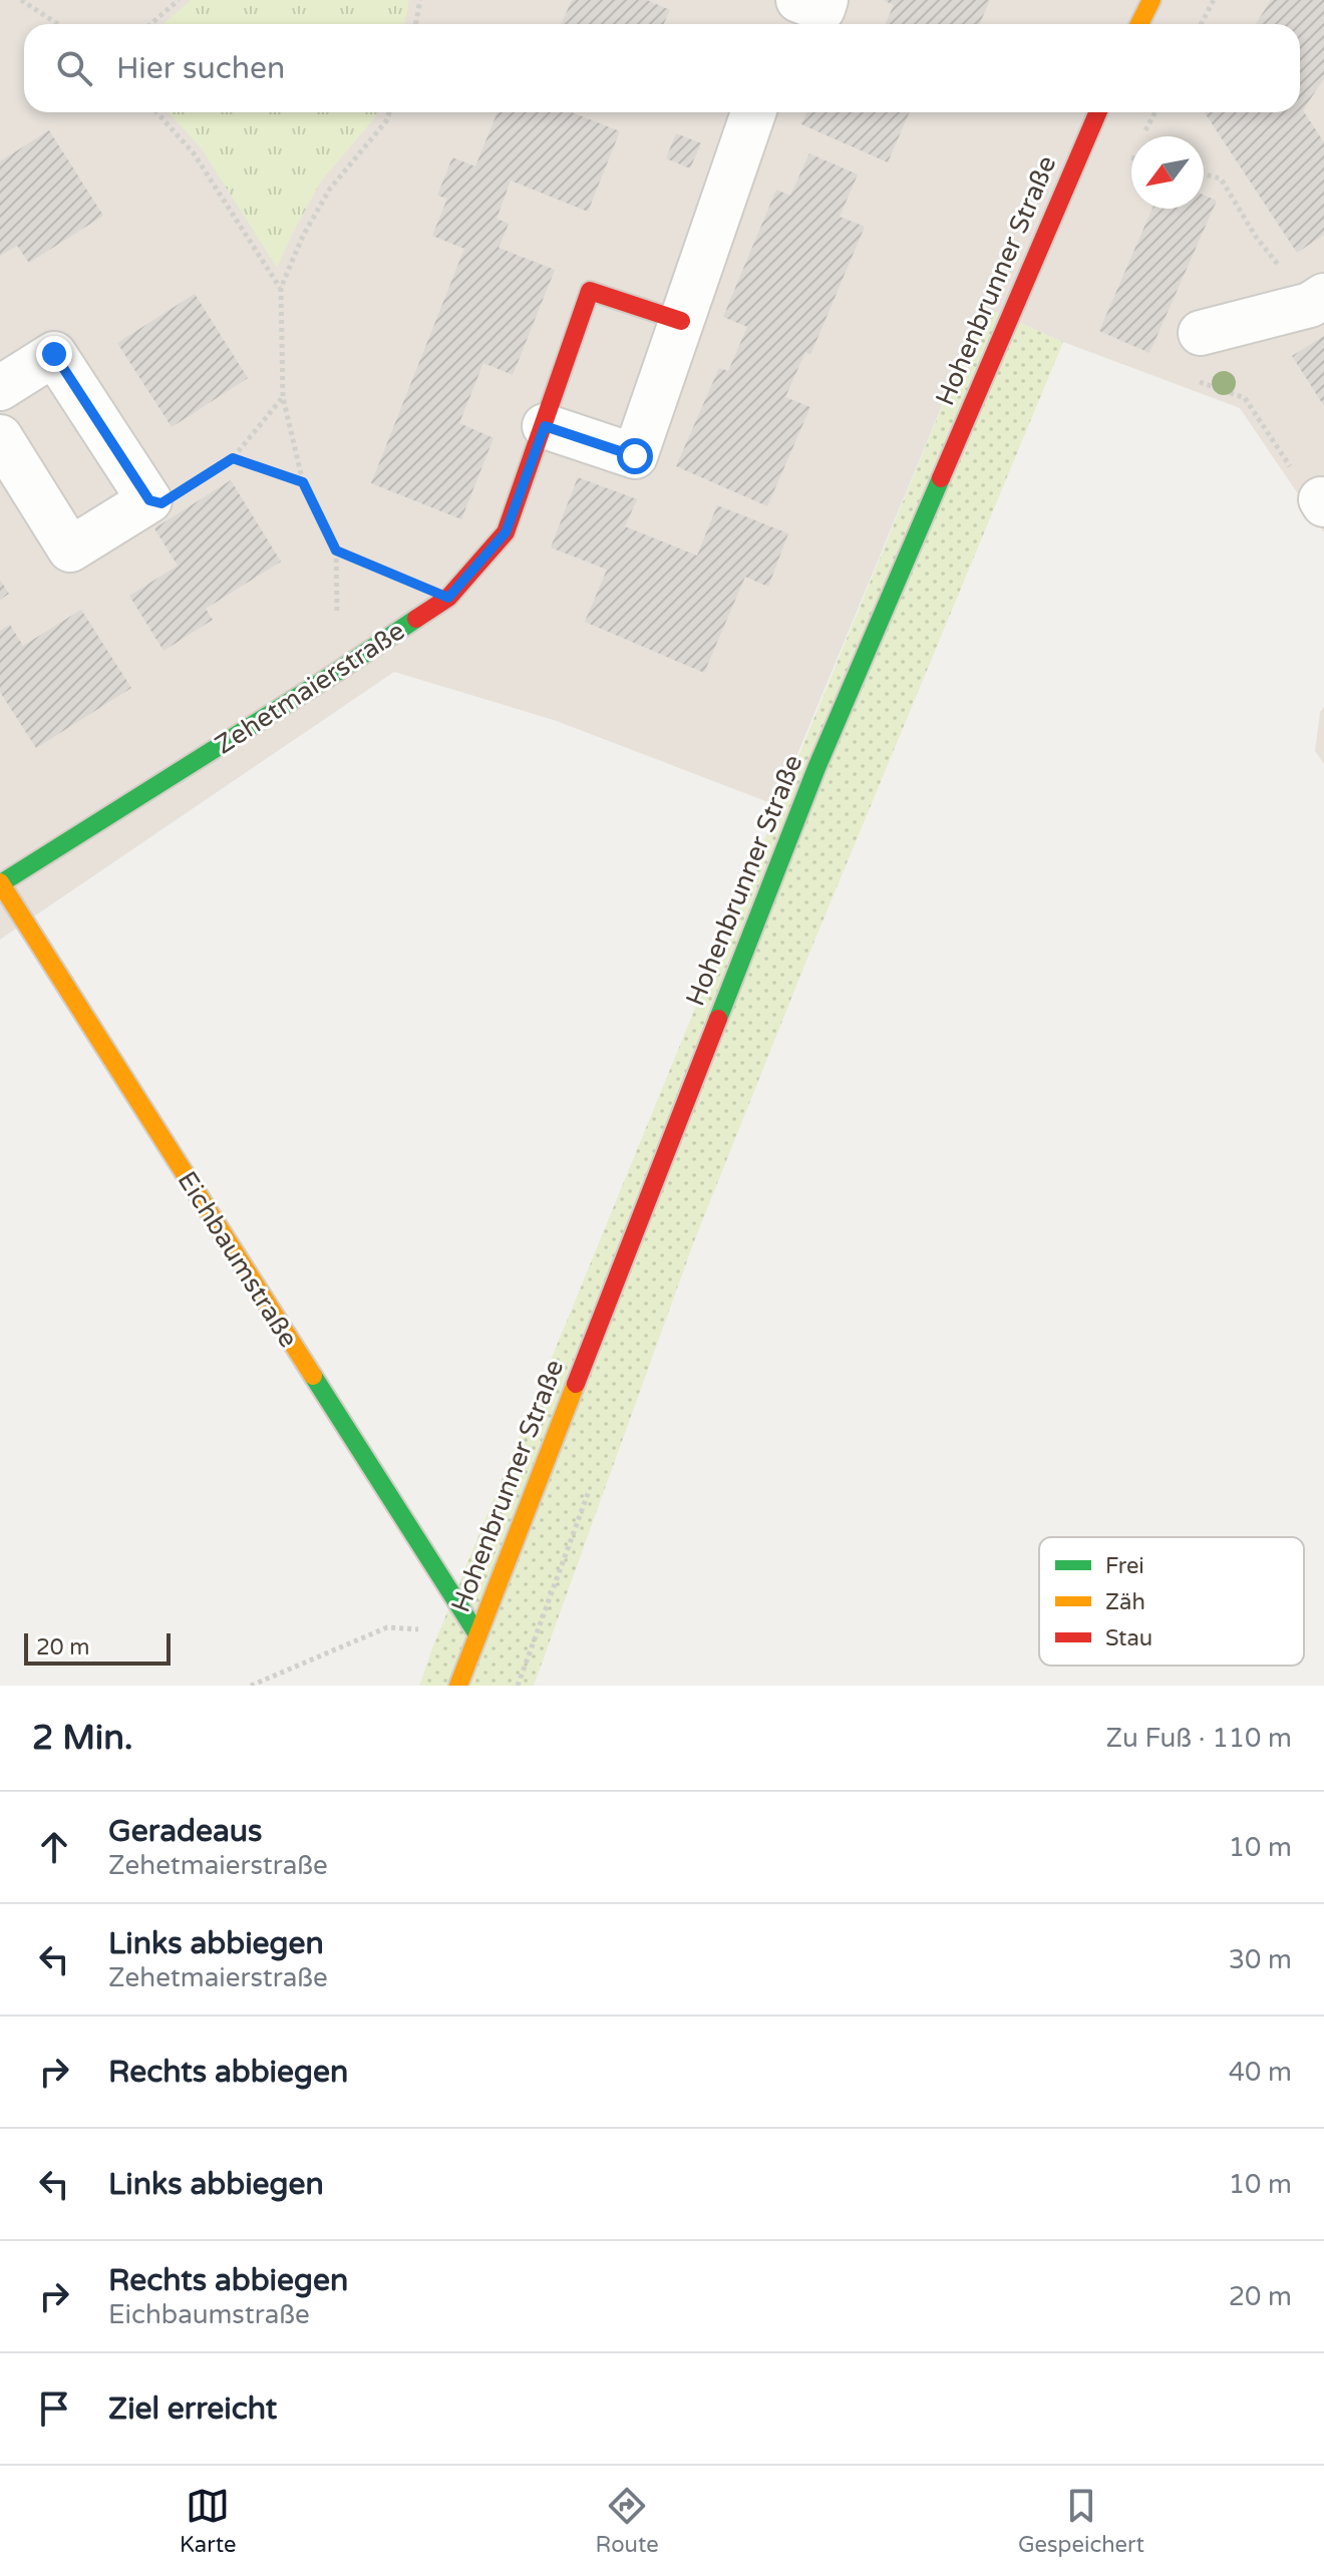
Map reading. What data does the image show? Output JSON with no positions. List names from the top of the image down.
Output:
{
  "streets": {
    "street": ["Hohenbrunner Straße", "Zehetmaierstraße", "Eichbaumstraße"]
  },
  "crossings": [
    ["Hohenbrunner Straße", "Eichbaumstraße"],
    ["Zehetmaierstraße", "Eichbaumstraße"]
  ],
  "legend": ["Frei", "Zäh", "Stau"],
  "scale_bar": "20 m",
  "north": "bottom left",
  "page": {
    "search": "Hier suchen",
    "scale": "20 m",
    "heading": ["2 Min.", "Zu Fuß · 110 m"],
    "list": [
      ["Geradeaus", "Zehetmaierstraße", "10 m"],
      ["Links abbiegen", "Zehetmaierstraße", "30 m"],
      ["Rechts abbiegen", "40 m"],
      ["Links abbiegen", "10 m"],
      ["Rechts abbiegen", "Eichbaumstraße", "20 m"],
      "Ziel erreicht"
    ],
    "nav": ["Karte", "Route", "Gespeichert"]
  }
}
